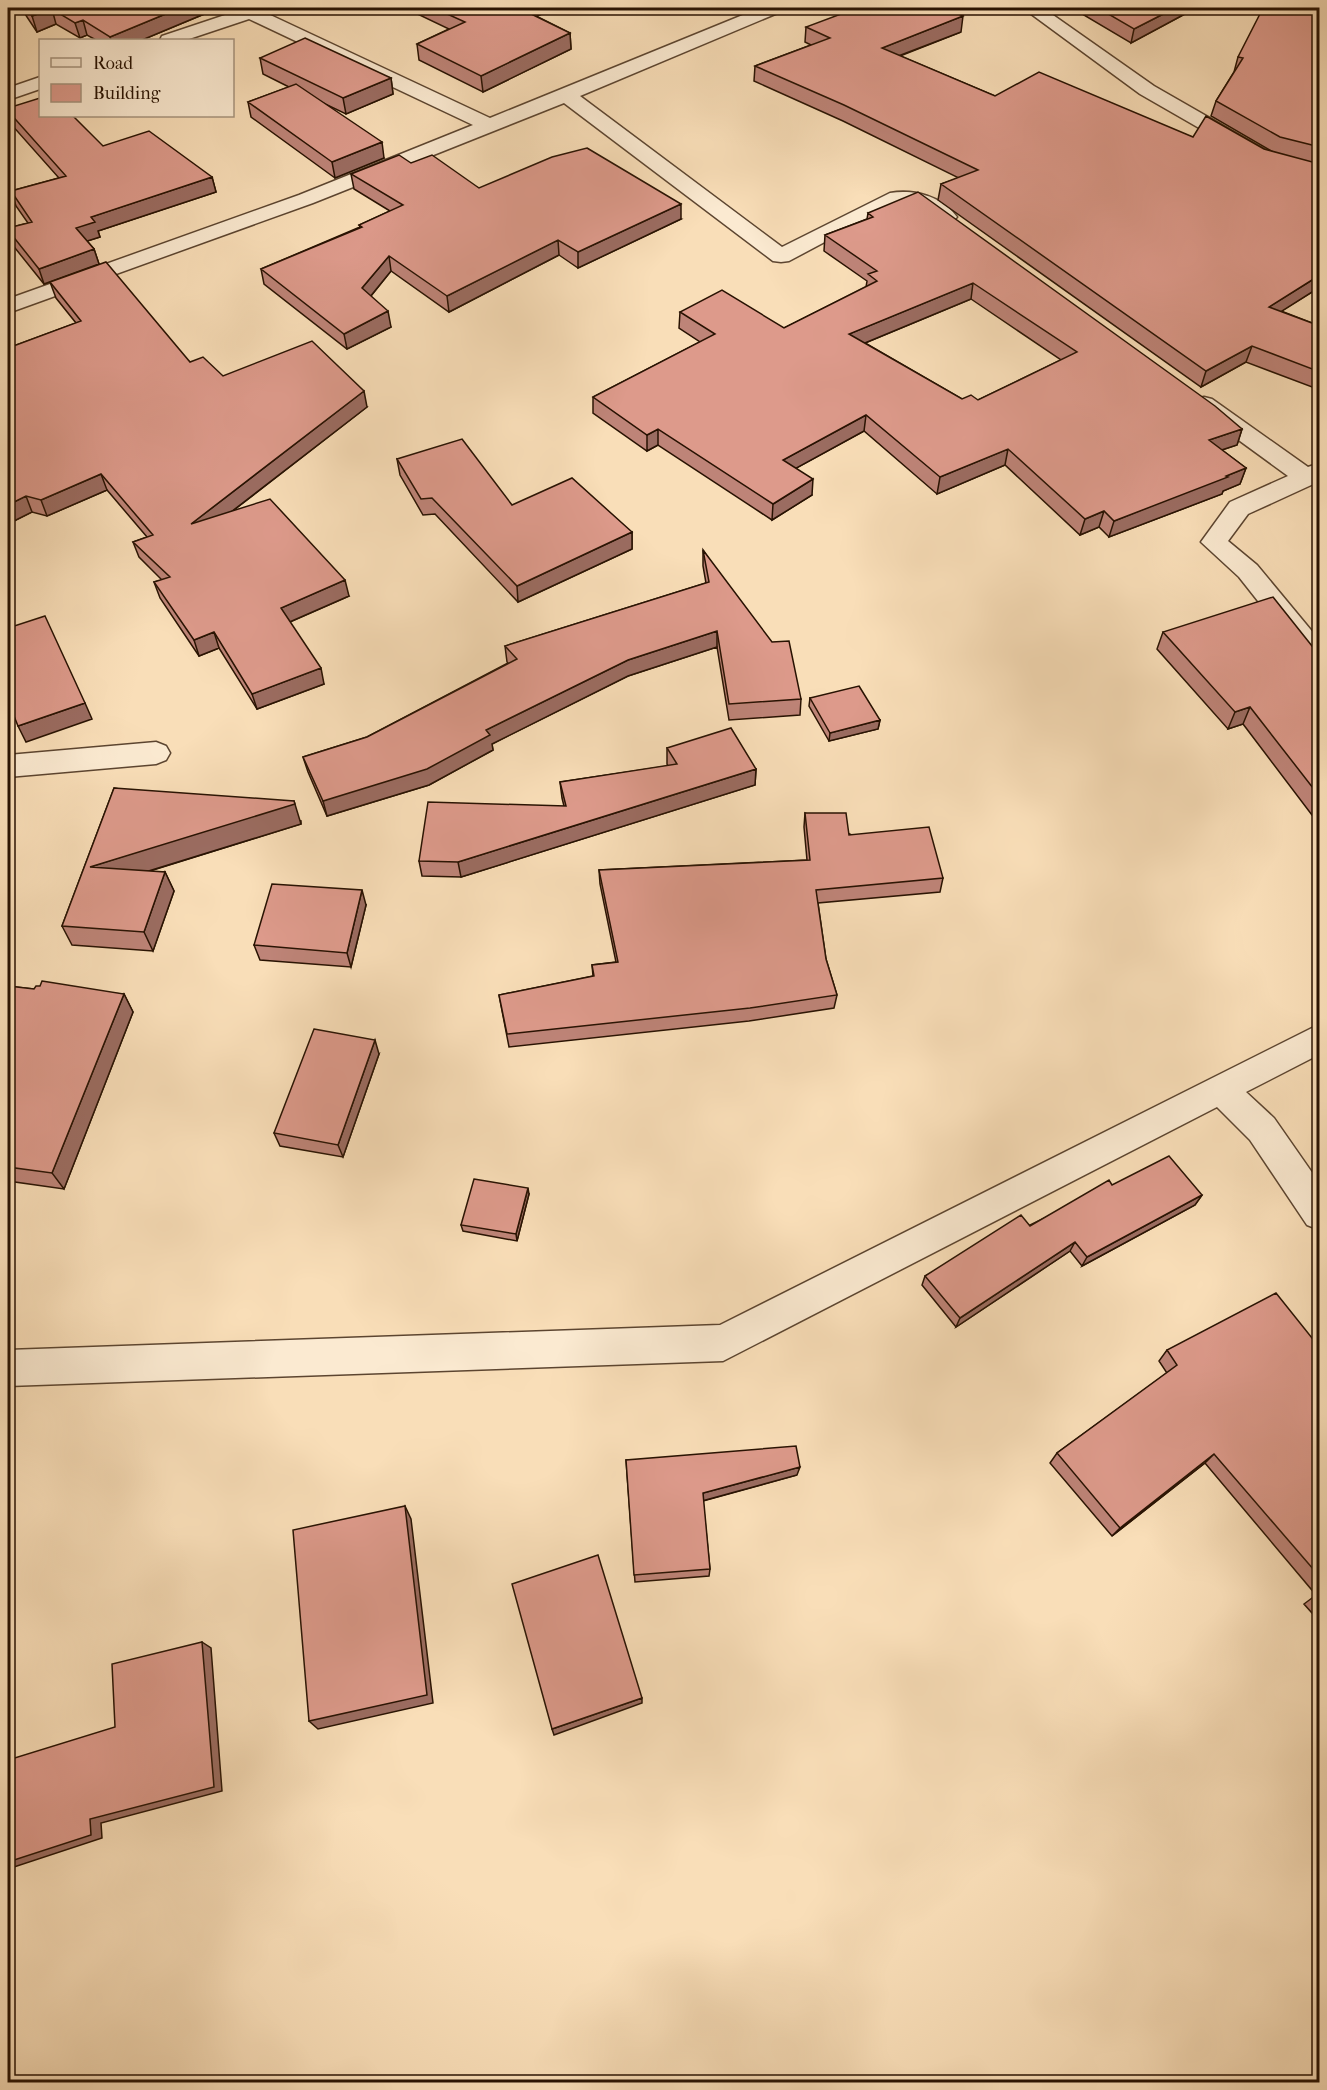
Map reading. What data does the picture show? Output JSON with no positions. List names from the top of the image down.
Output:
{
  "legend": ["Road", "Building"]
}
